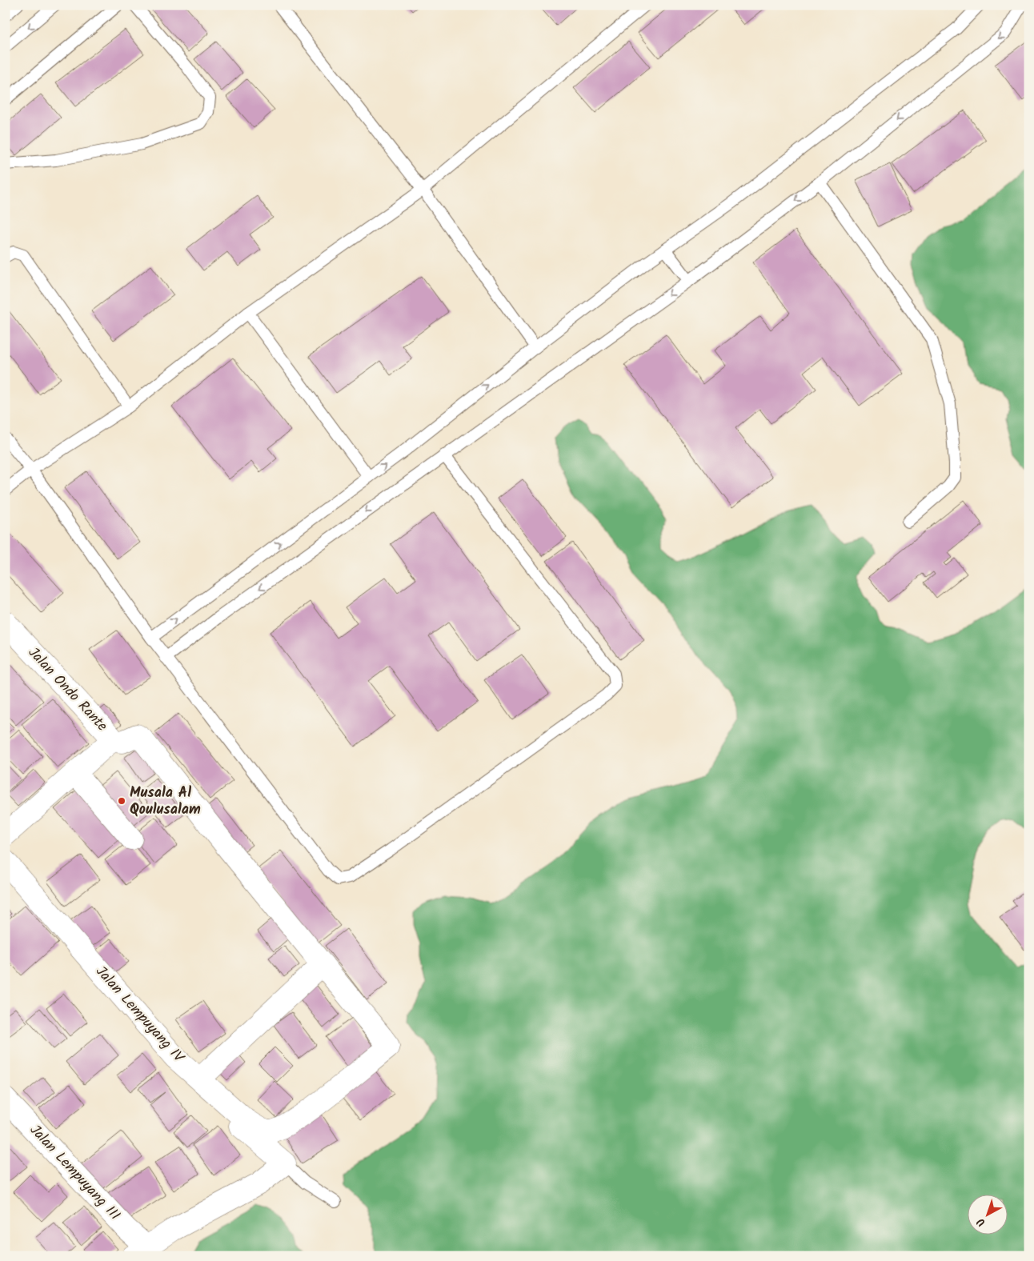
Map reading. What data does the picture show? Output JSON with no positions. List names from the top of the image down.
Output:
{
  "streets": {
    "street": ["Jalan Ondo Rante", "Jalan Lempuyang IV", "Jalan Lempuyang III"]
  },
  "places": ["Musala Al Qoulusalam"],
  "north": "bottom left"
}
